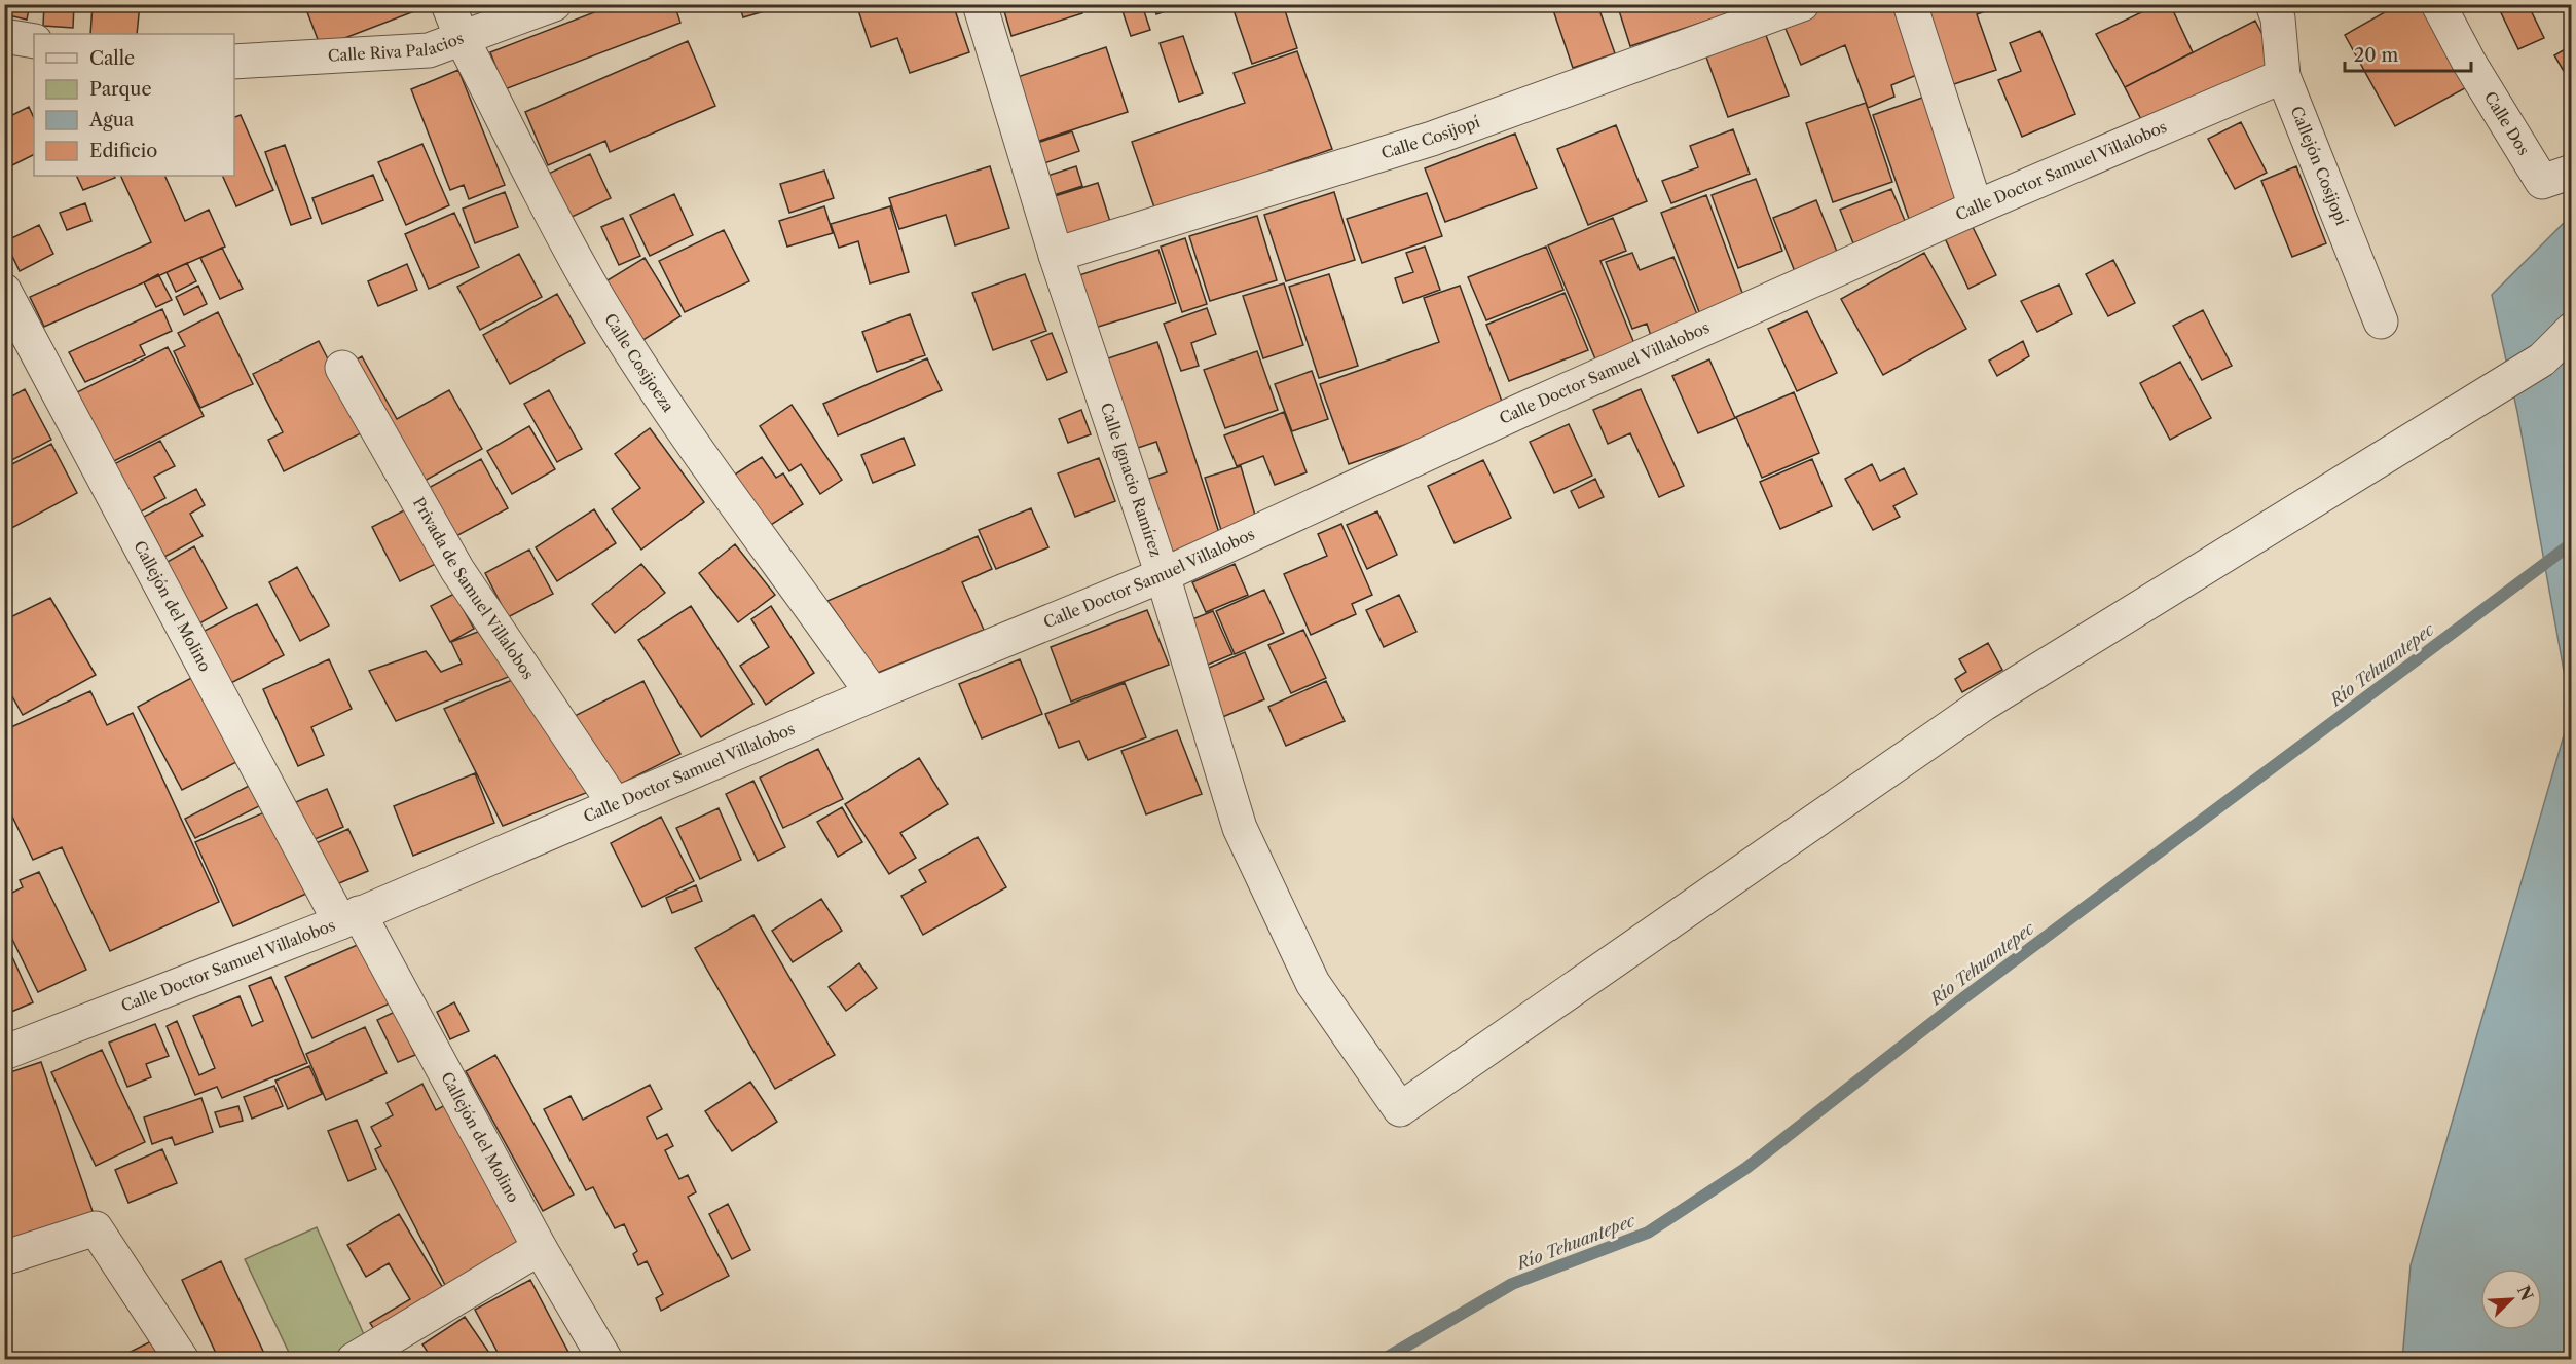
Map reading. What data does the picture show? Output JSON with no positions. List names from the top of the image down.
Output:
{
  "streets": {
    "street": [
      "Calle Riva Palacios",
      "Calle Dos",
      "Calle Cosijopí",
      "Callejón Cosijopí",
      "Calle Doctor Samuel Villalobos",
      "Calle Cosijoeza",
      "Calle Ignacio Ramírez",
      "Privada de Samuel Villalobos",
      "Callejón del Molino"
    ]
  },
  "crossings": [
    ["Calle Riva Palacios", "Calle Cosijoeza"],
    ["Calle Cosijopí", "Calle Ignacio Ramírez"],
    ["Callejón Cosijopí", "Calle Doctor Samuel Villalobos"],
    ["Calle Doctor Samuel Villalobos", "Calle Cosijoeza"],
    ["Calle Doctor Samuel Villalobos", "Calle Ignacio Ramírez"],
    ["Calle Doctor Samuel Villalobos", "Privada de Samuel Villalobos"],
    ["Calle Doctor Samuel Villalobos", "Callejón del Molino"]
  ],
  "water": ["Río Tehuantepec"],
  "legend": [
    "Calle",
    "Parque",
    "Agua",
    "Edificio"
  ],
  "scale_bar": "20 m",
  "north": "top right"
}
